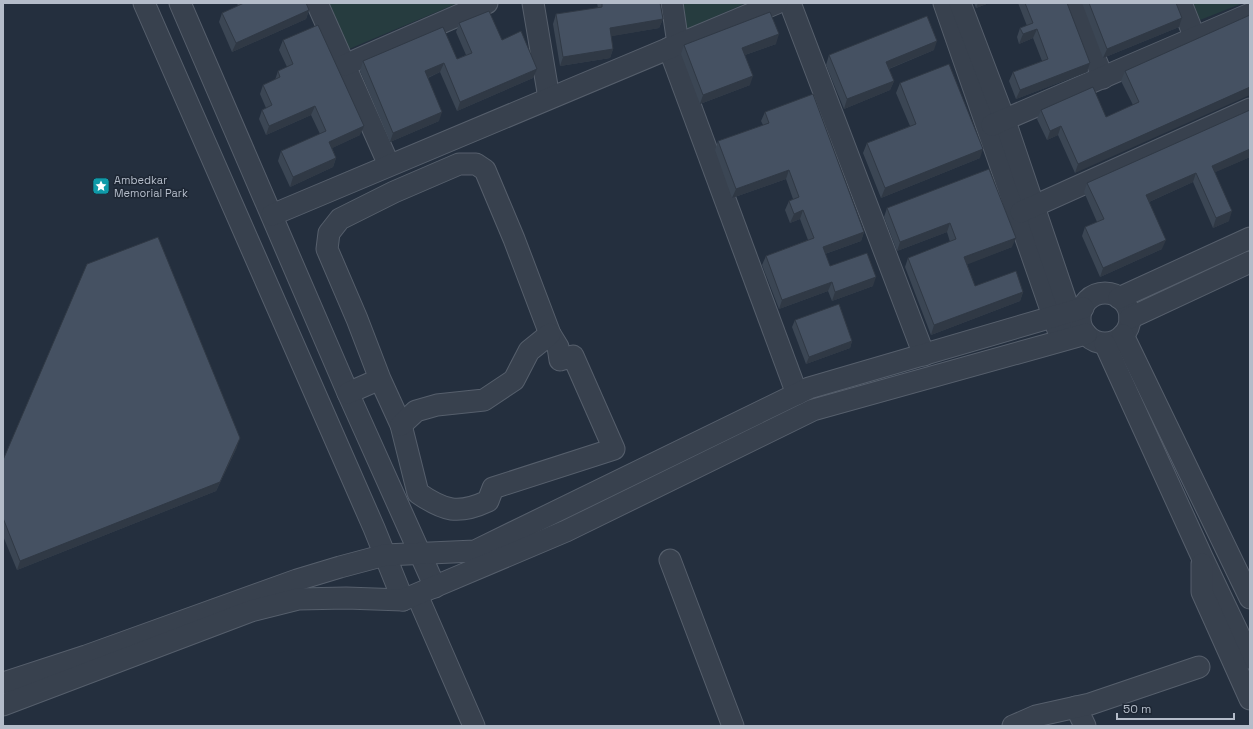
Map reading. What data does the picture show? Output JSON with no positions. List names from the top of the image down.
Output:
{
  "places": {
    "place": ["Ambedkar Memorial Park"]
  },
  "scale_bar": "50 m"
}
